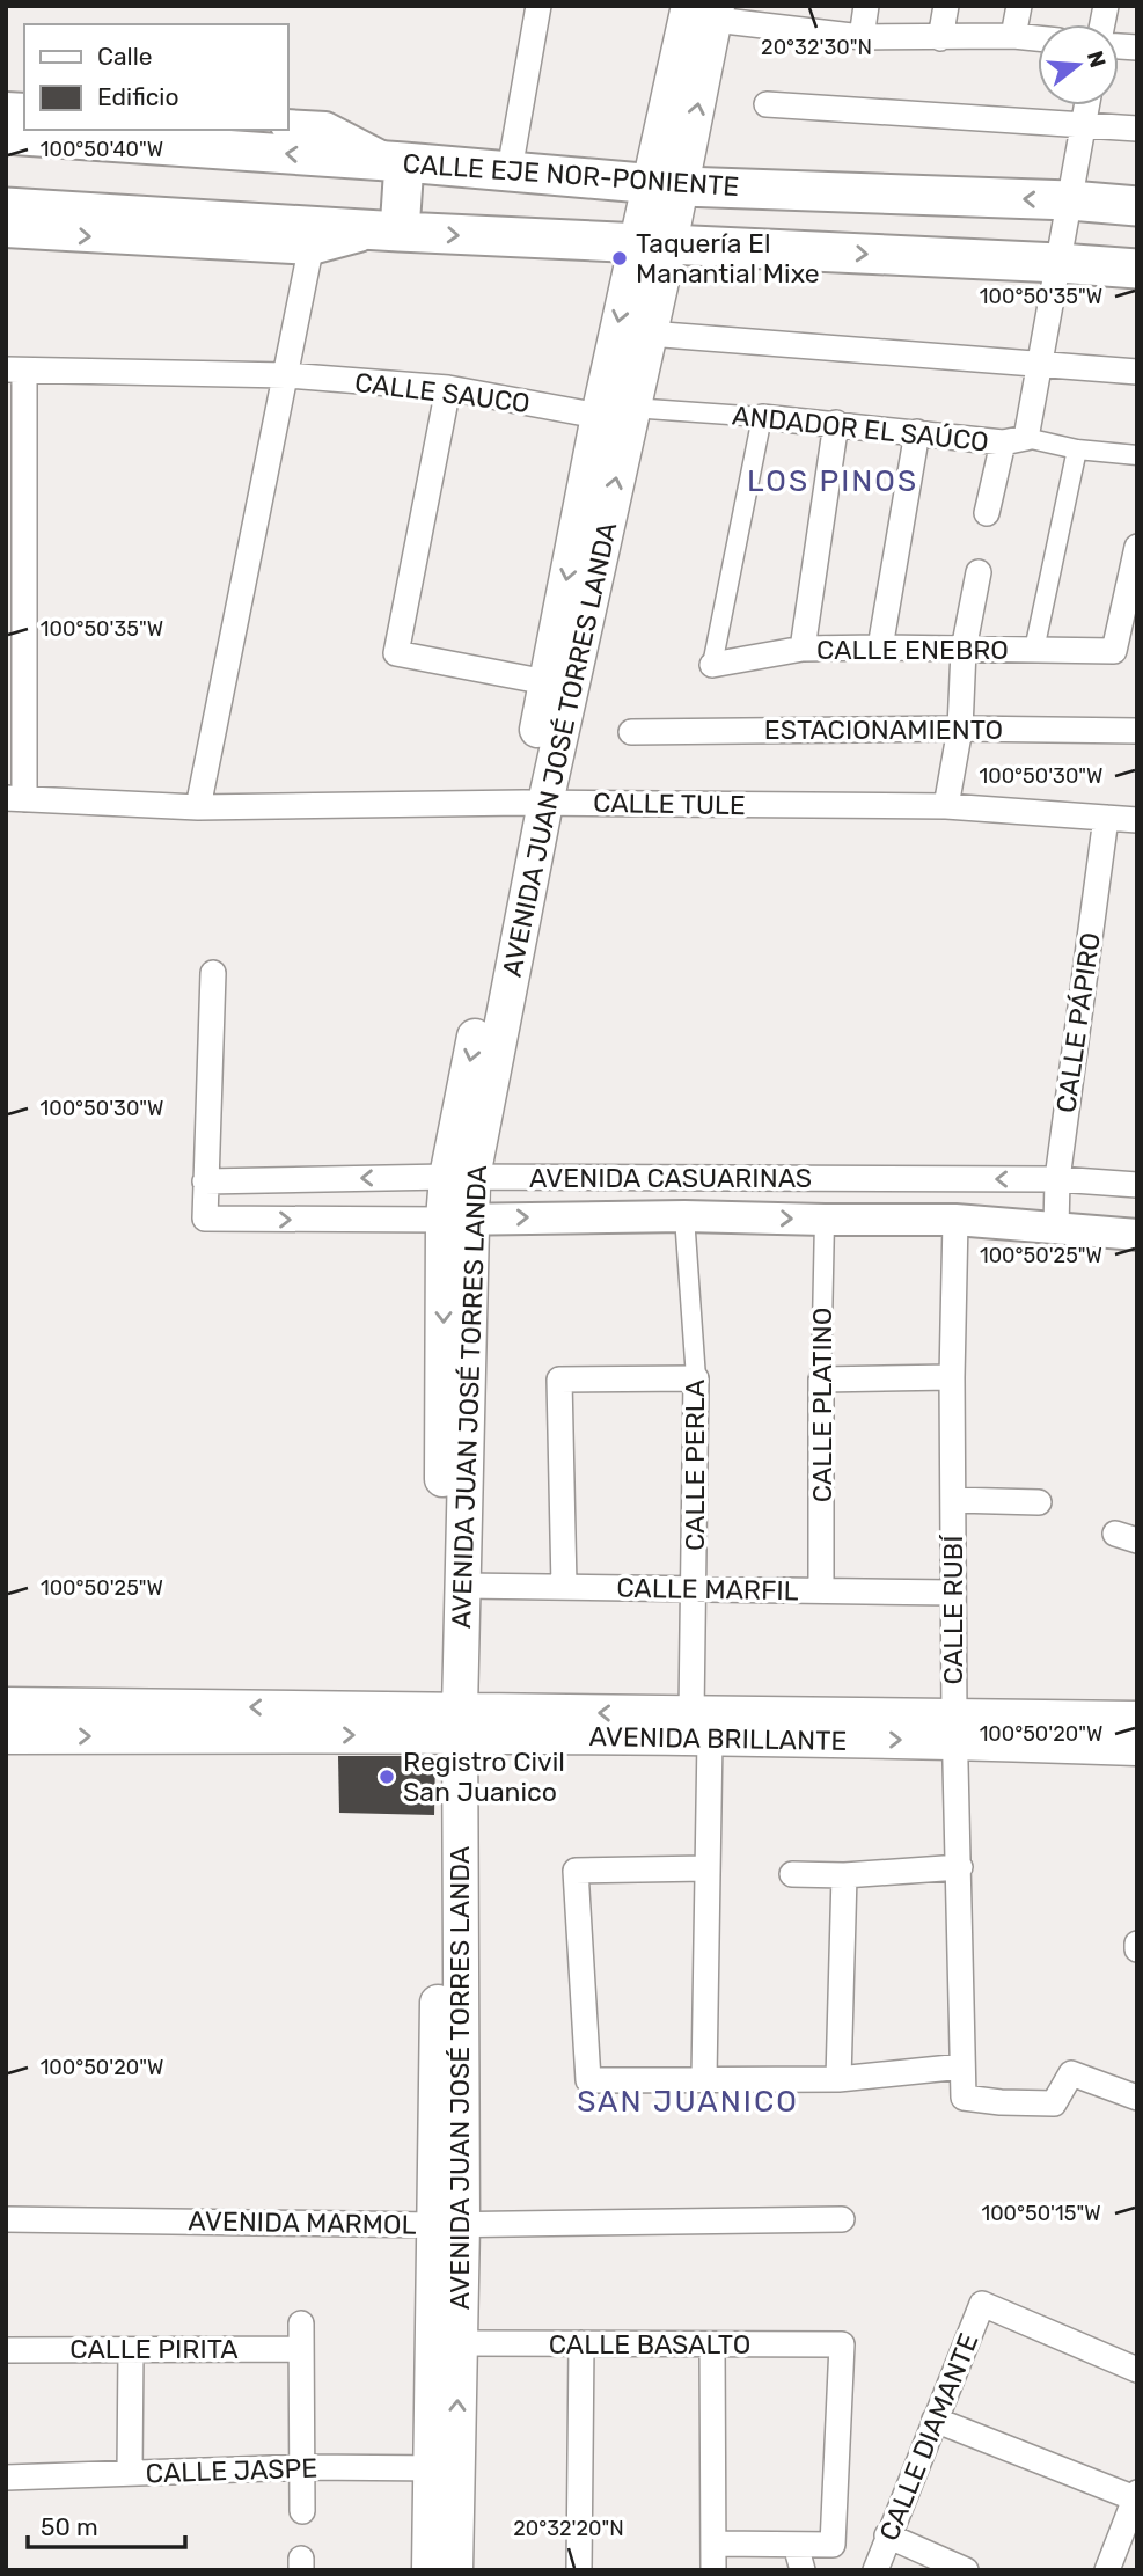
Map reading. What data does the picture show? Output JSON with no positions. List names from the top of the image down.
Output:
{
  "streets": {
    "main road": ["CALLE EJE NOR-PONIENTE", "AVENIDA JUAN JOSÉ TORRES LANDA", "AVENIDA BRILLANTE"],
    "street": [
      "CALLE SAUCO",
      "ANDADOR EL SAÚCO",
      "CALLE ENEBRO",
      "ESTACIONAMIENTO",
      "CALLE TULE",
      "CALLE PÁPIRO",
      "AVENIDA CASUARINAS",
      "CALLE PLATINO",
      "CALLE PERLA",
      "CALLE MARFIL",
      "CALLE RUBÍ",
      "AVENIDA MARMOL",
      "CALLE BASALTO",
      "CALLE PIRITA",
      "CALLE DIAMANTE",
      "CALLE JASPE"
    ]
  },
  "crossings": [
    ["CALLE EJE NOR-PONIENTE", "AVENIDA JUAN JOSÉ TORRES LANDA"],
    ["CALLE SAUCO", "AVENIDA JUAN JOSÉ TORRES LANDA"],
    ["ANDADOR EL SAÚCO", "AVENIDA JUAN JOSÉ TORRES LANDA"],
    ["AVENIDA JUAN JOSÉ TORRES LANDA", "CALLE TULE"],
    ["AVENIDA JUAN JOSÉ TORRES LANDA", "AVENIDA CASUARINAS"],
    ["AVENIDA JUAN JOSÉ TORRES LANDA", "CALLE MARFIL"],
    ["AVENIDA JUAN JOSÉ TORRES LANDA", "AVENIDA BRILLANTE"],
    ["AVENIDA JUAN JOSÉ TORRES LANDA", "AVENIDA MARMOL"],
    ["AVENIDA JUAN JOSÉ TORRES LANDA", "CALLE BASALTO"],
    ["AVENIDA JUAN JOSÉ TORRES LANDA", "CALLE JASPE"],
    ["CALLE TULE", "CALLE PÁPIRO"],
    ["CALLE PÁPIRO", "AVENIDA CASUARINAS"],
    ["AVENIDA CASUARINAS", "CALLE PLATINO"],
    ["AVENIDA CASUARINAS", "CALLE PERLA"],
    ["AVENIDA CASUARINAS", "CALLE RUBÍ"],
    ["CALLE PLATINO", "CALLE MARFIL"],
    ["CALLE PERLA", "CALLE MARFIL"],
    ["CALLE PERLA", "AVENIDA BRILLANTE"],
    ["CALLE MARFIL", "CALLE RUBÍ"],
    ["CALLE RUBÍ", "AVENIDA BRILLANTE"]
  ],
  "districts": ["LOS PINOS", "SAN JUANICO"],
  "places": ["Taquería El Manantial Mixe", "Registro Civil San Juanico"],
  "legend": ["Calle", "Edificio"],
  "scale_bar": "50 m",
  "north": "right",
  "coordinates": [
    "20°32'30\"N",
    "100°50'40\"W",
    "100°50'35\"W",
    "100°50'30\"W",
    "100°50'25\"W",
    "100°50'20\"W",
    "100°50'15\"W",
    "20°32'20\"N"
  ]
}
